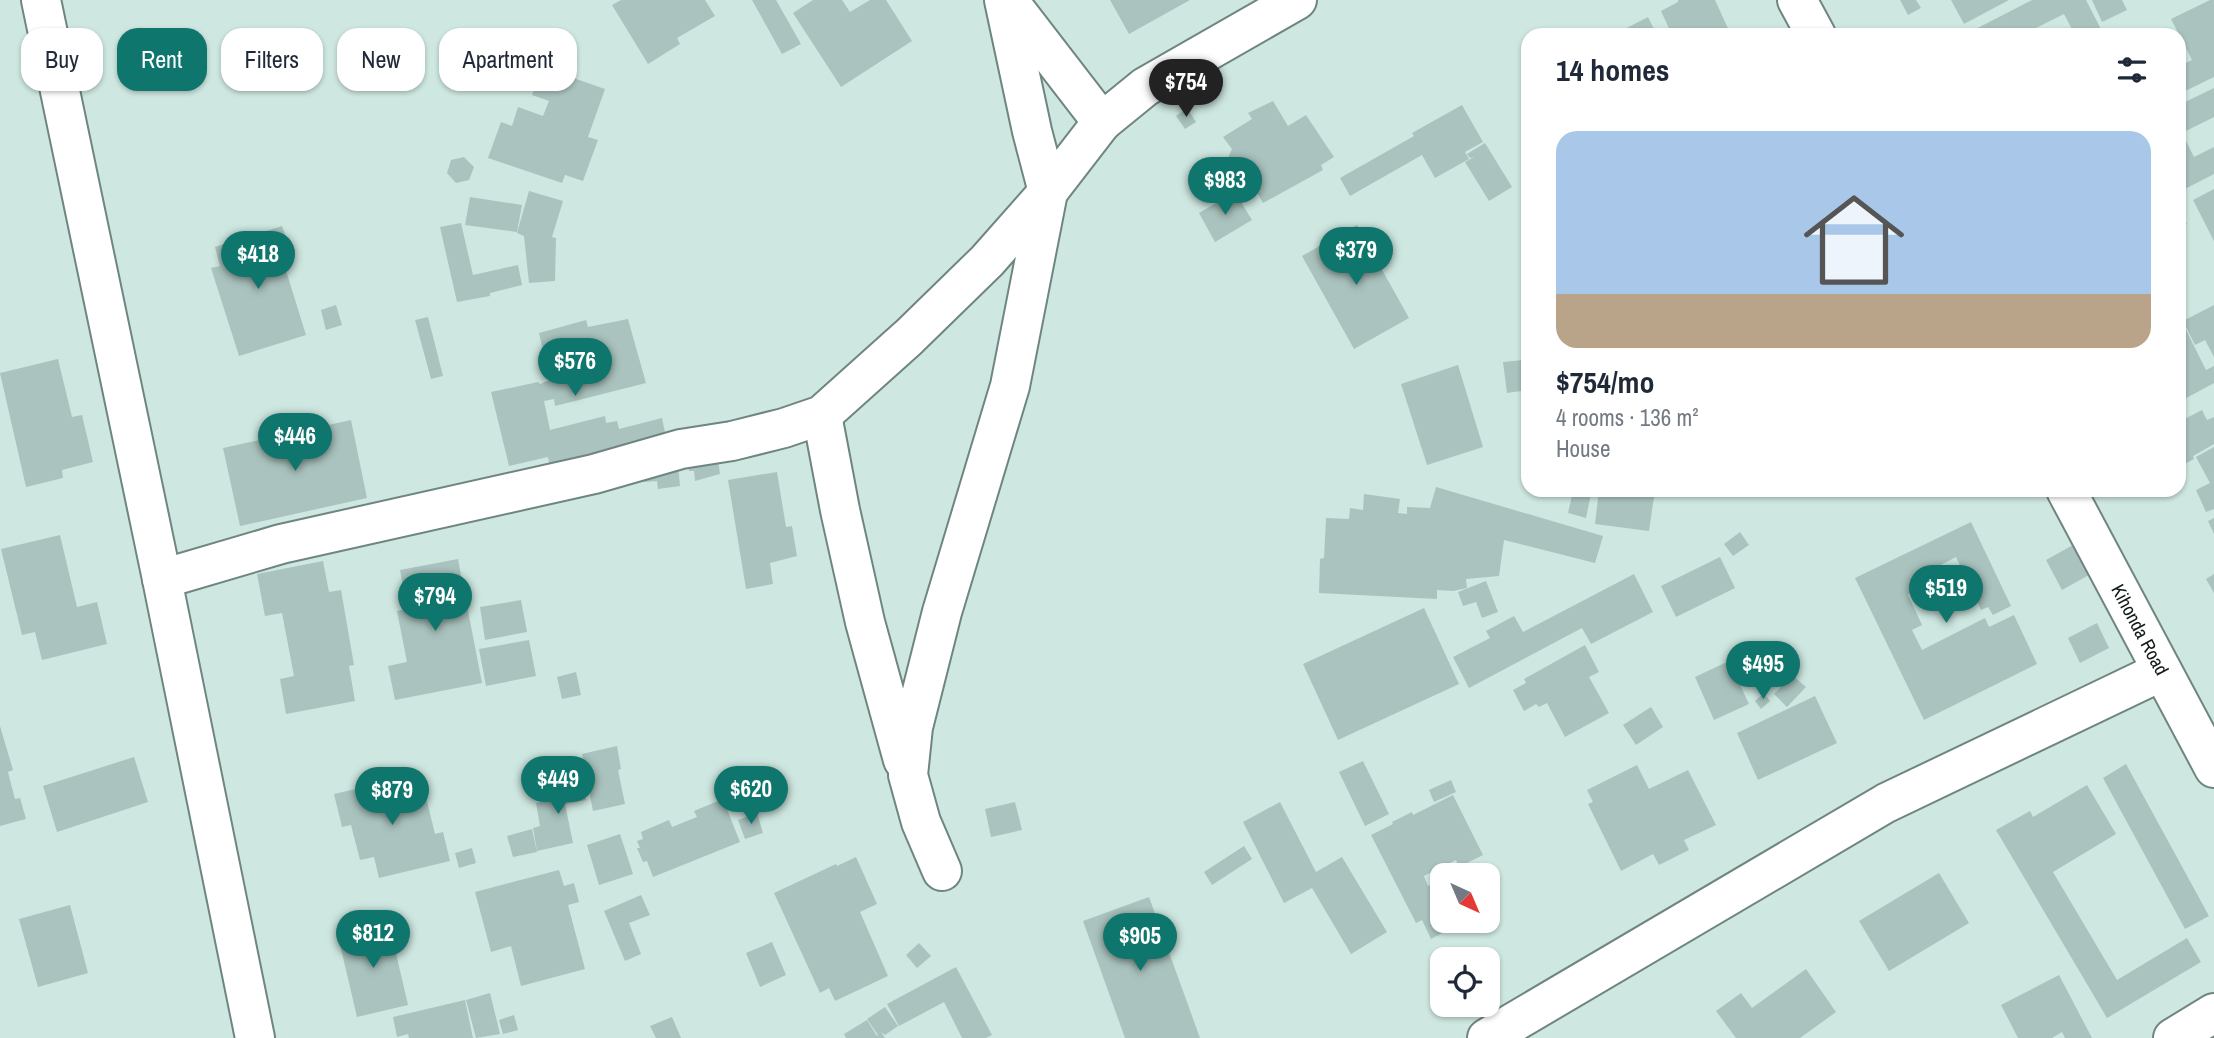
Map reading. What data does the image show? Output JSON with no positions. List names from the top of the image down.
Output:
{
  "streets": {
    "street": ["Kihonda Road"]
  },
  "north": "bottom right",
  "page": {
    "chip": [
      "Buy",
      "Rent",
      "Filters",
      "New",
      "Apartment"
    ],
    "heading": "14 homes",
    "price": [
      "$754",
      "$983",
      "$379",
      "$418",
      "$576",
      "$446",
      "$519",
      "$794",
      "$495",
      "$449",
      "$620",
      "$879",
      "$812",
      "$905"
    ],
    "list": [
      {
        "name": "$754/mo",
        "note": "4 rooms · 136 m² · House"
      }
    ]
  }
}
